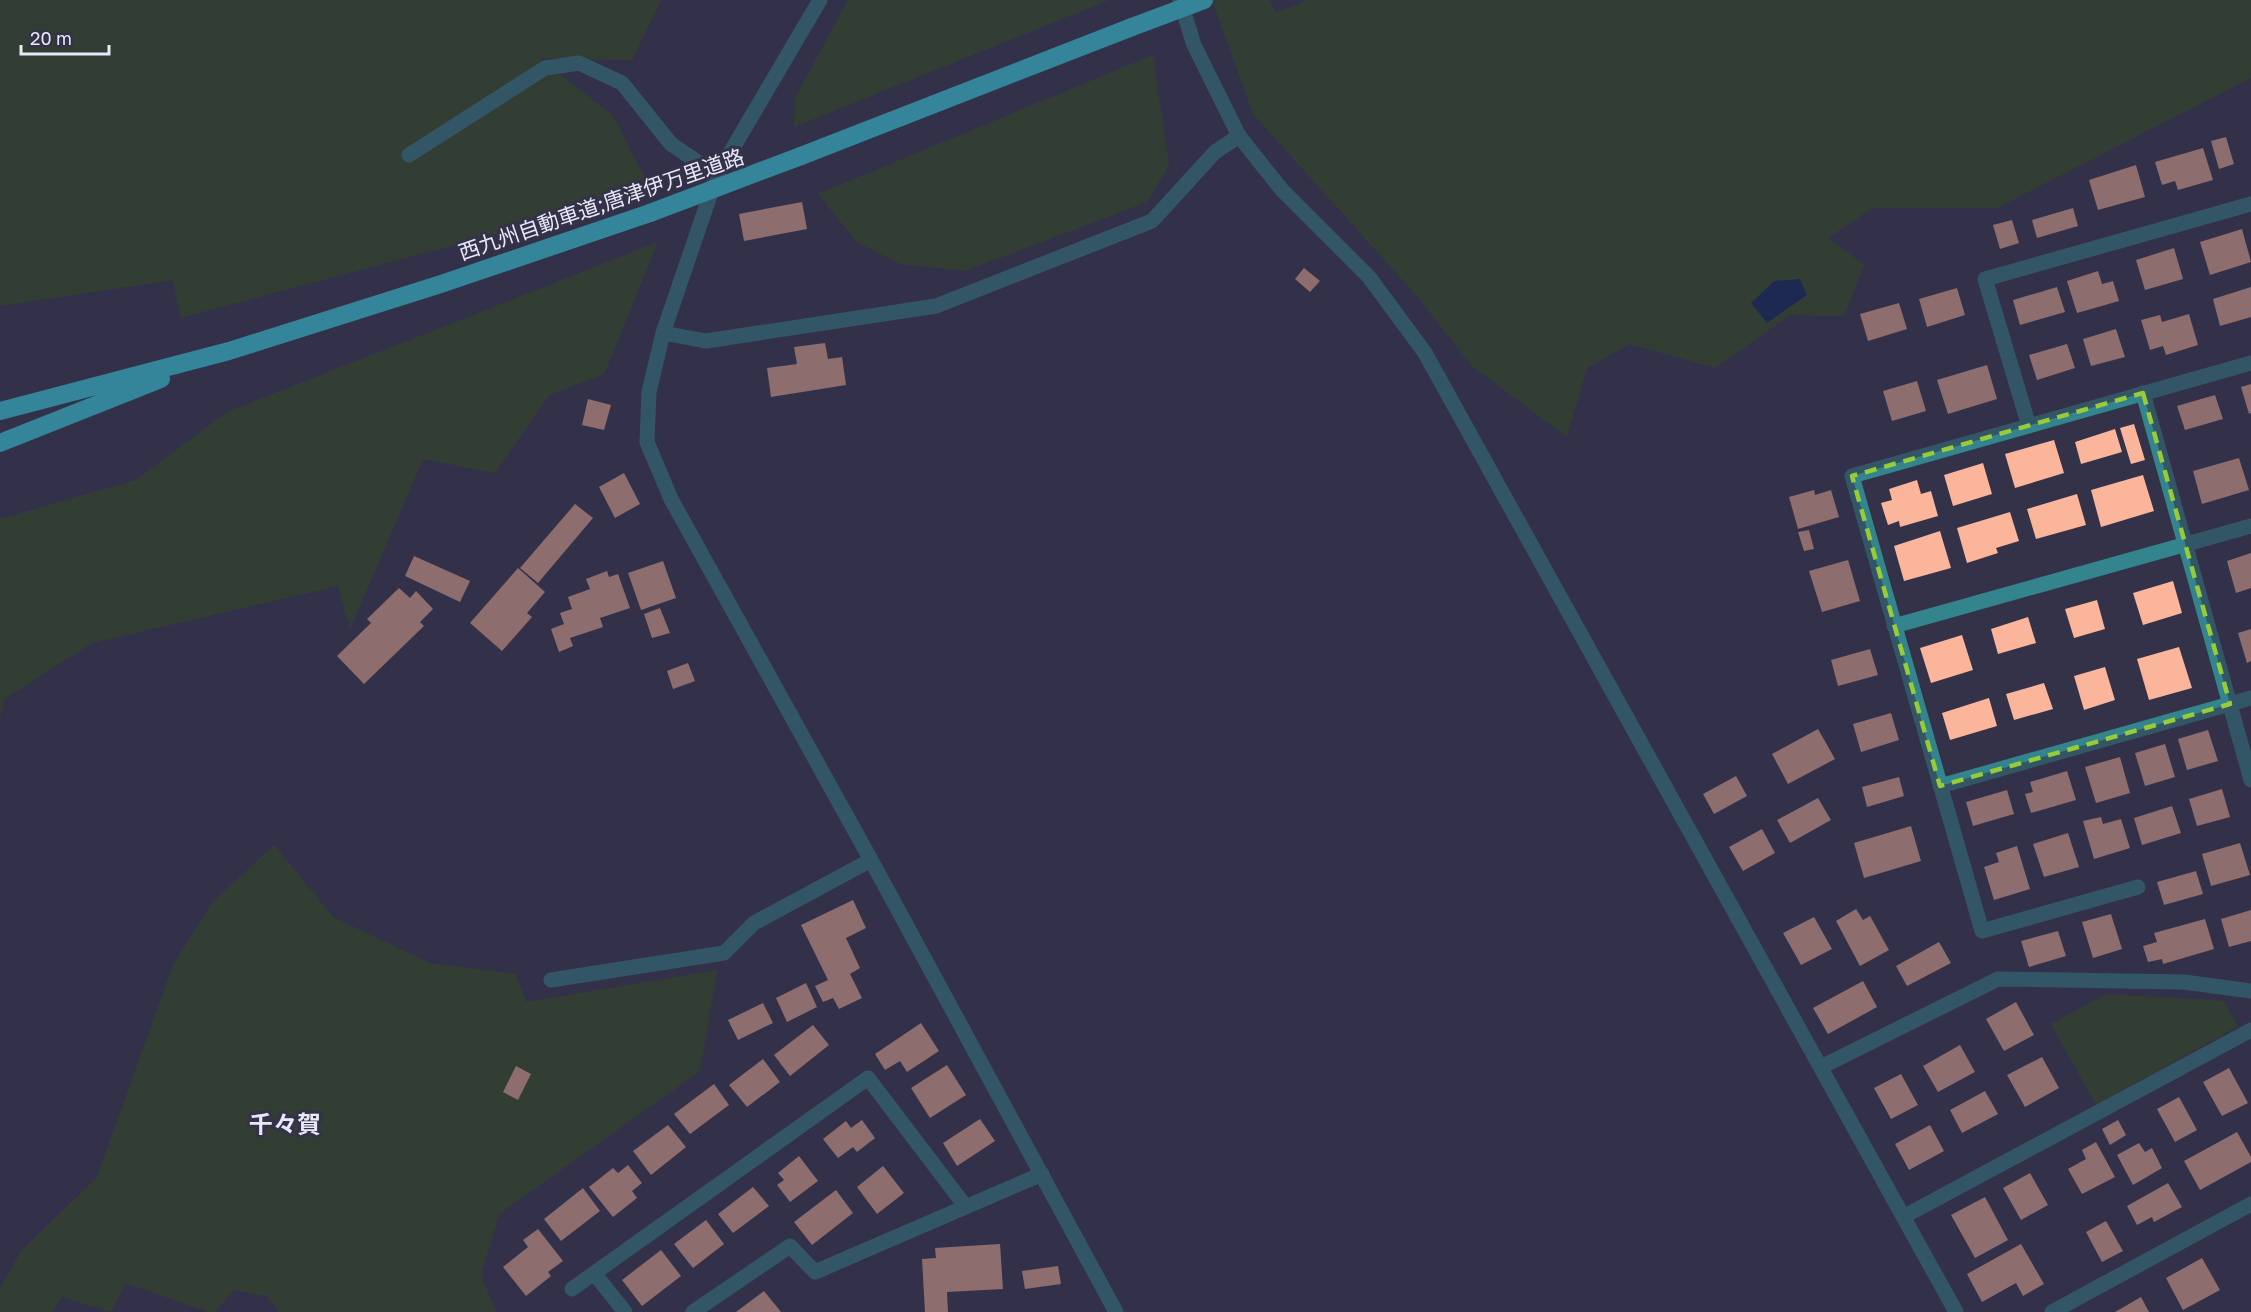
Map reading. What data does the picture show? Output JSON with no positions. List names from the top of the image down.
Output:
{
  "streets": {
    "highway": ["西九州自動車道;唐津伊万里道路"]
  },
  "districts": ["千々賀"],
  "scale_bar": "20 m"
}
